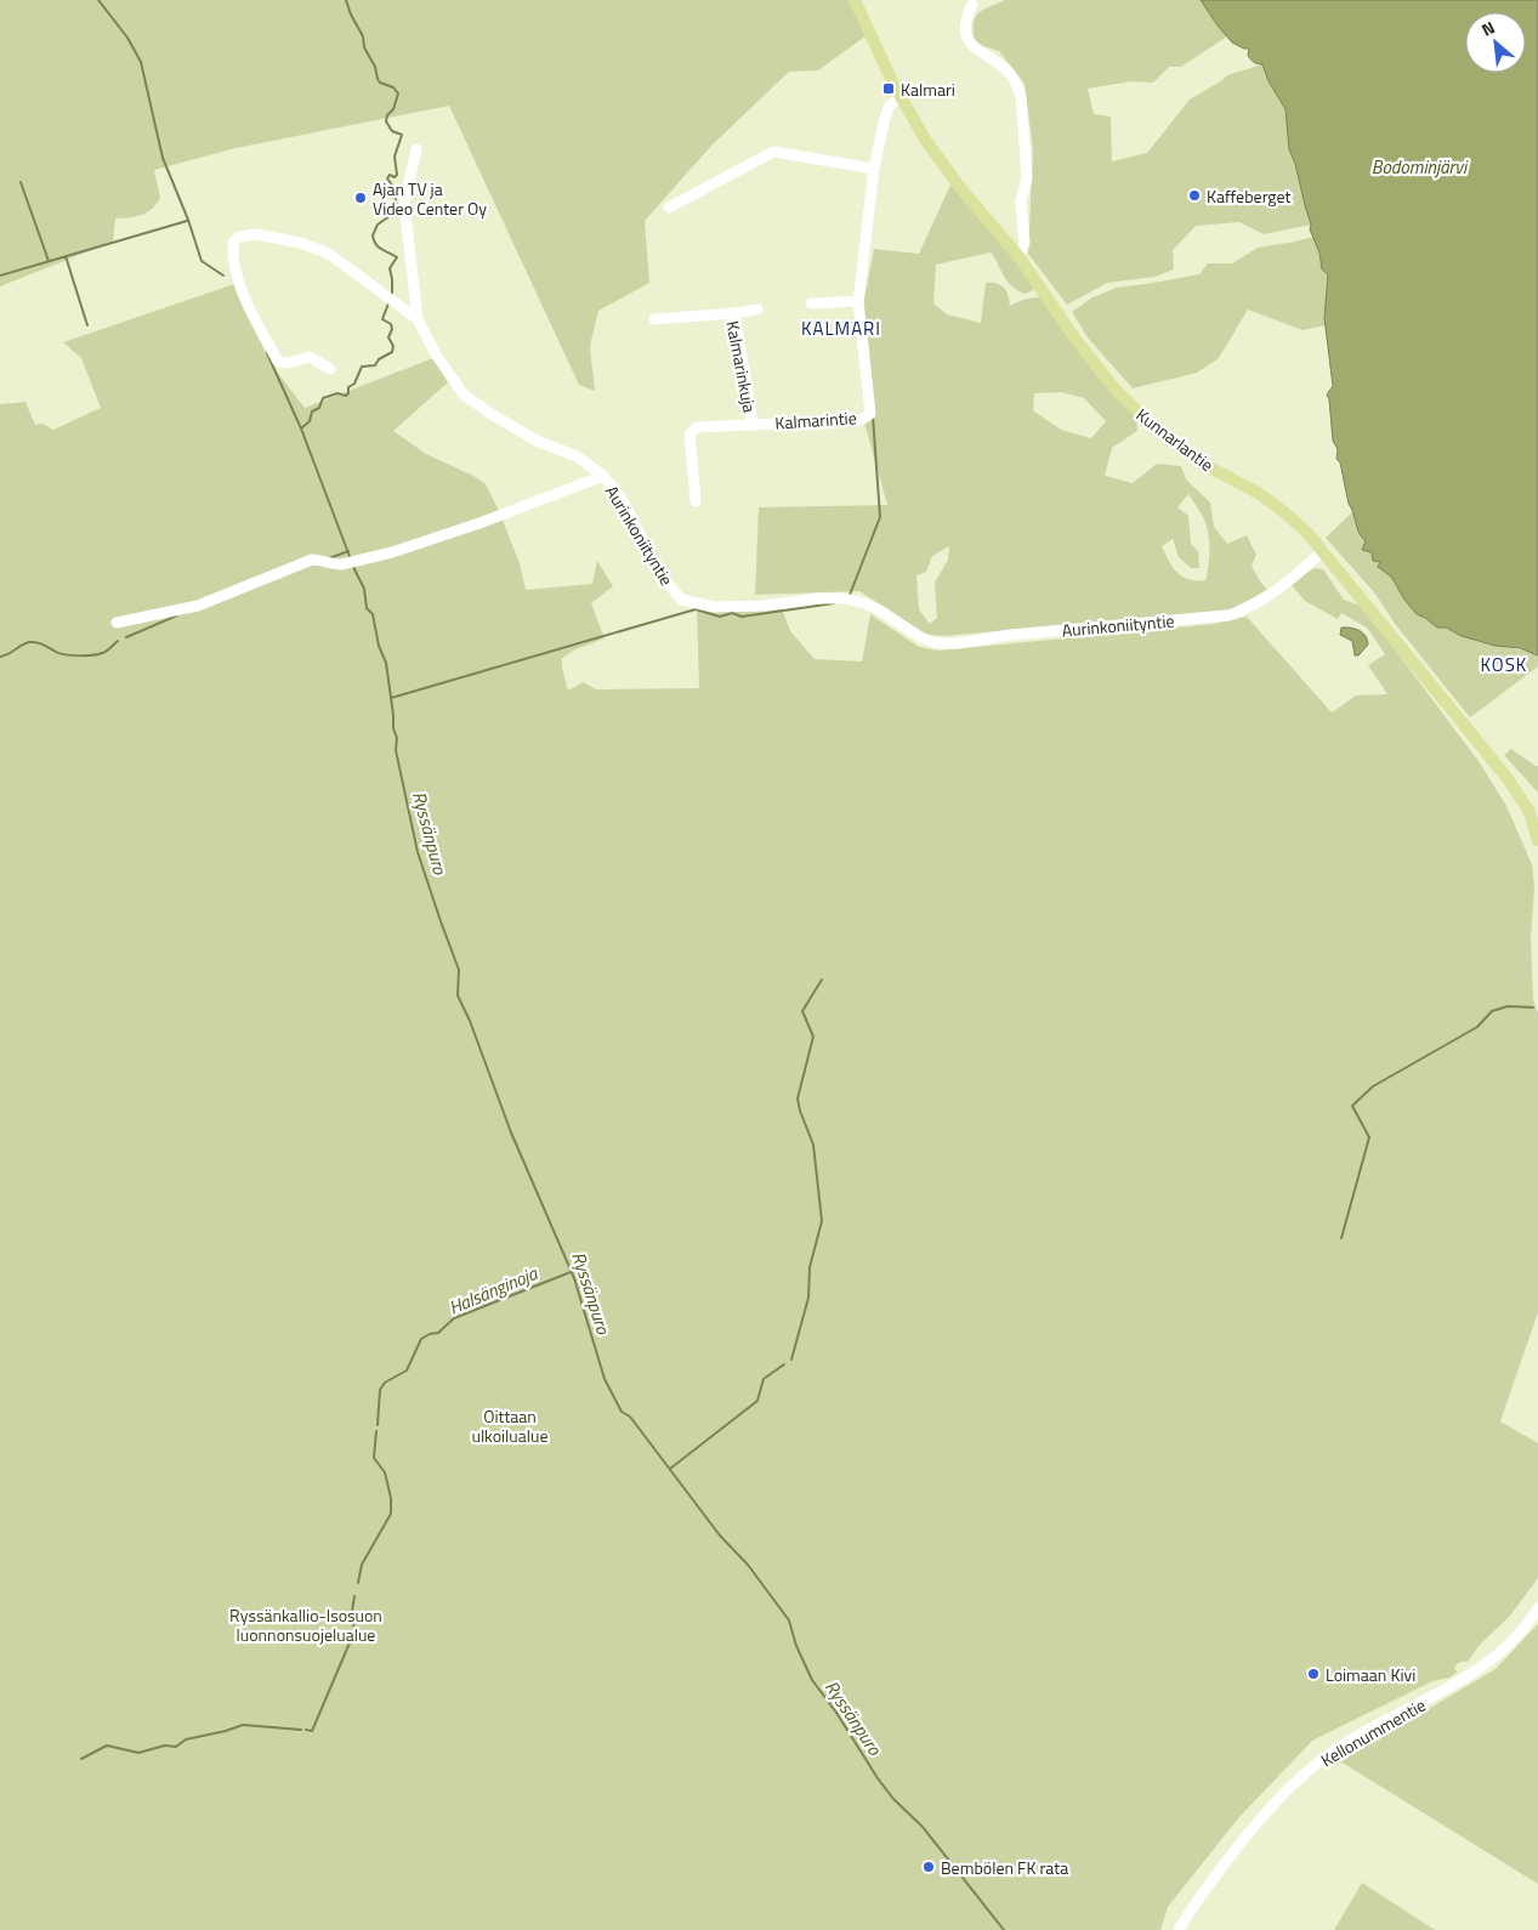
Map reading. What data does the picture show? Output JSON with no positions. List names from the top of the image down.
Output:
{
  "streets": {
    "main road": ["Kunnarlantie"],
    "street": [
      "Kalmarinkuja",
      "Kalmarintie",
      "Aurinkoniityntie",
      "Kellonummentie"
    ]
  },
  "crossings": [
    ["Kalmarinkuja", "Kalmarintie"],
    ["Kalmarintie", "Kunnarlantie"],
    ["Kunnarlantie", "Aurinkoniityntie"]
  ],
  "districts": ["KALMARI", "KOSK"],
  "water": ["Bodominjärvi", "Ryssänpuro", "Halsänginoja"],
  "parks": ["Oittaan ulkoilualue", "Ryssänkallio-Isosuon luonnonsuojelualue"],
  "places": {
    "transit": ["Kalmari"],
    "other": [
      "Kaffeberget",
      "Ajan TV ja Video Center Oy",
      "Loimaan Kivi",
      "Bembölen FK rata"
    ]
  },
  "north": "top left"
}
